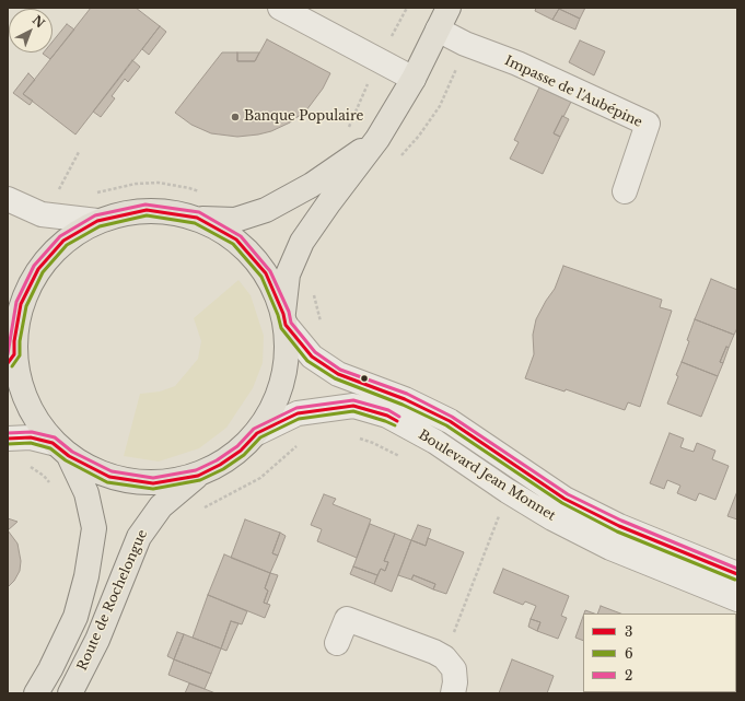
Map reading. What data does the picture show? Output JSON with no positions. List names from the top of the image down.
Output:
{
  "streets": {
    "main road": ["Route de Rochelongue"],
    "street": ["Impasse de l'Aubépine", "Boulevard Jean Monnet"]
  },
  "places": ["Banque Populaire"],
  "lines": ["transit line 2", "transit line 3", "transit line 6"],
  "legend": ["3", "6", "2"],
  "north": "top right"
}
